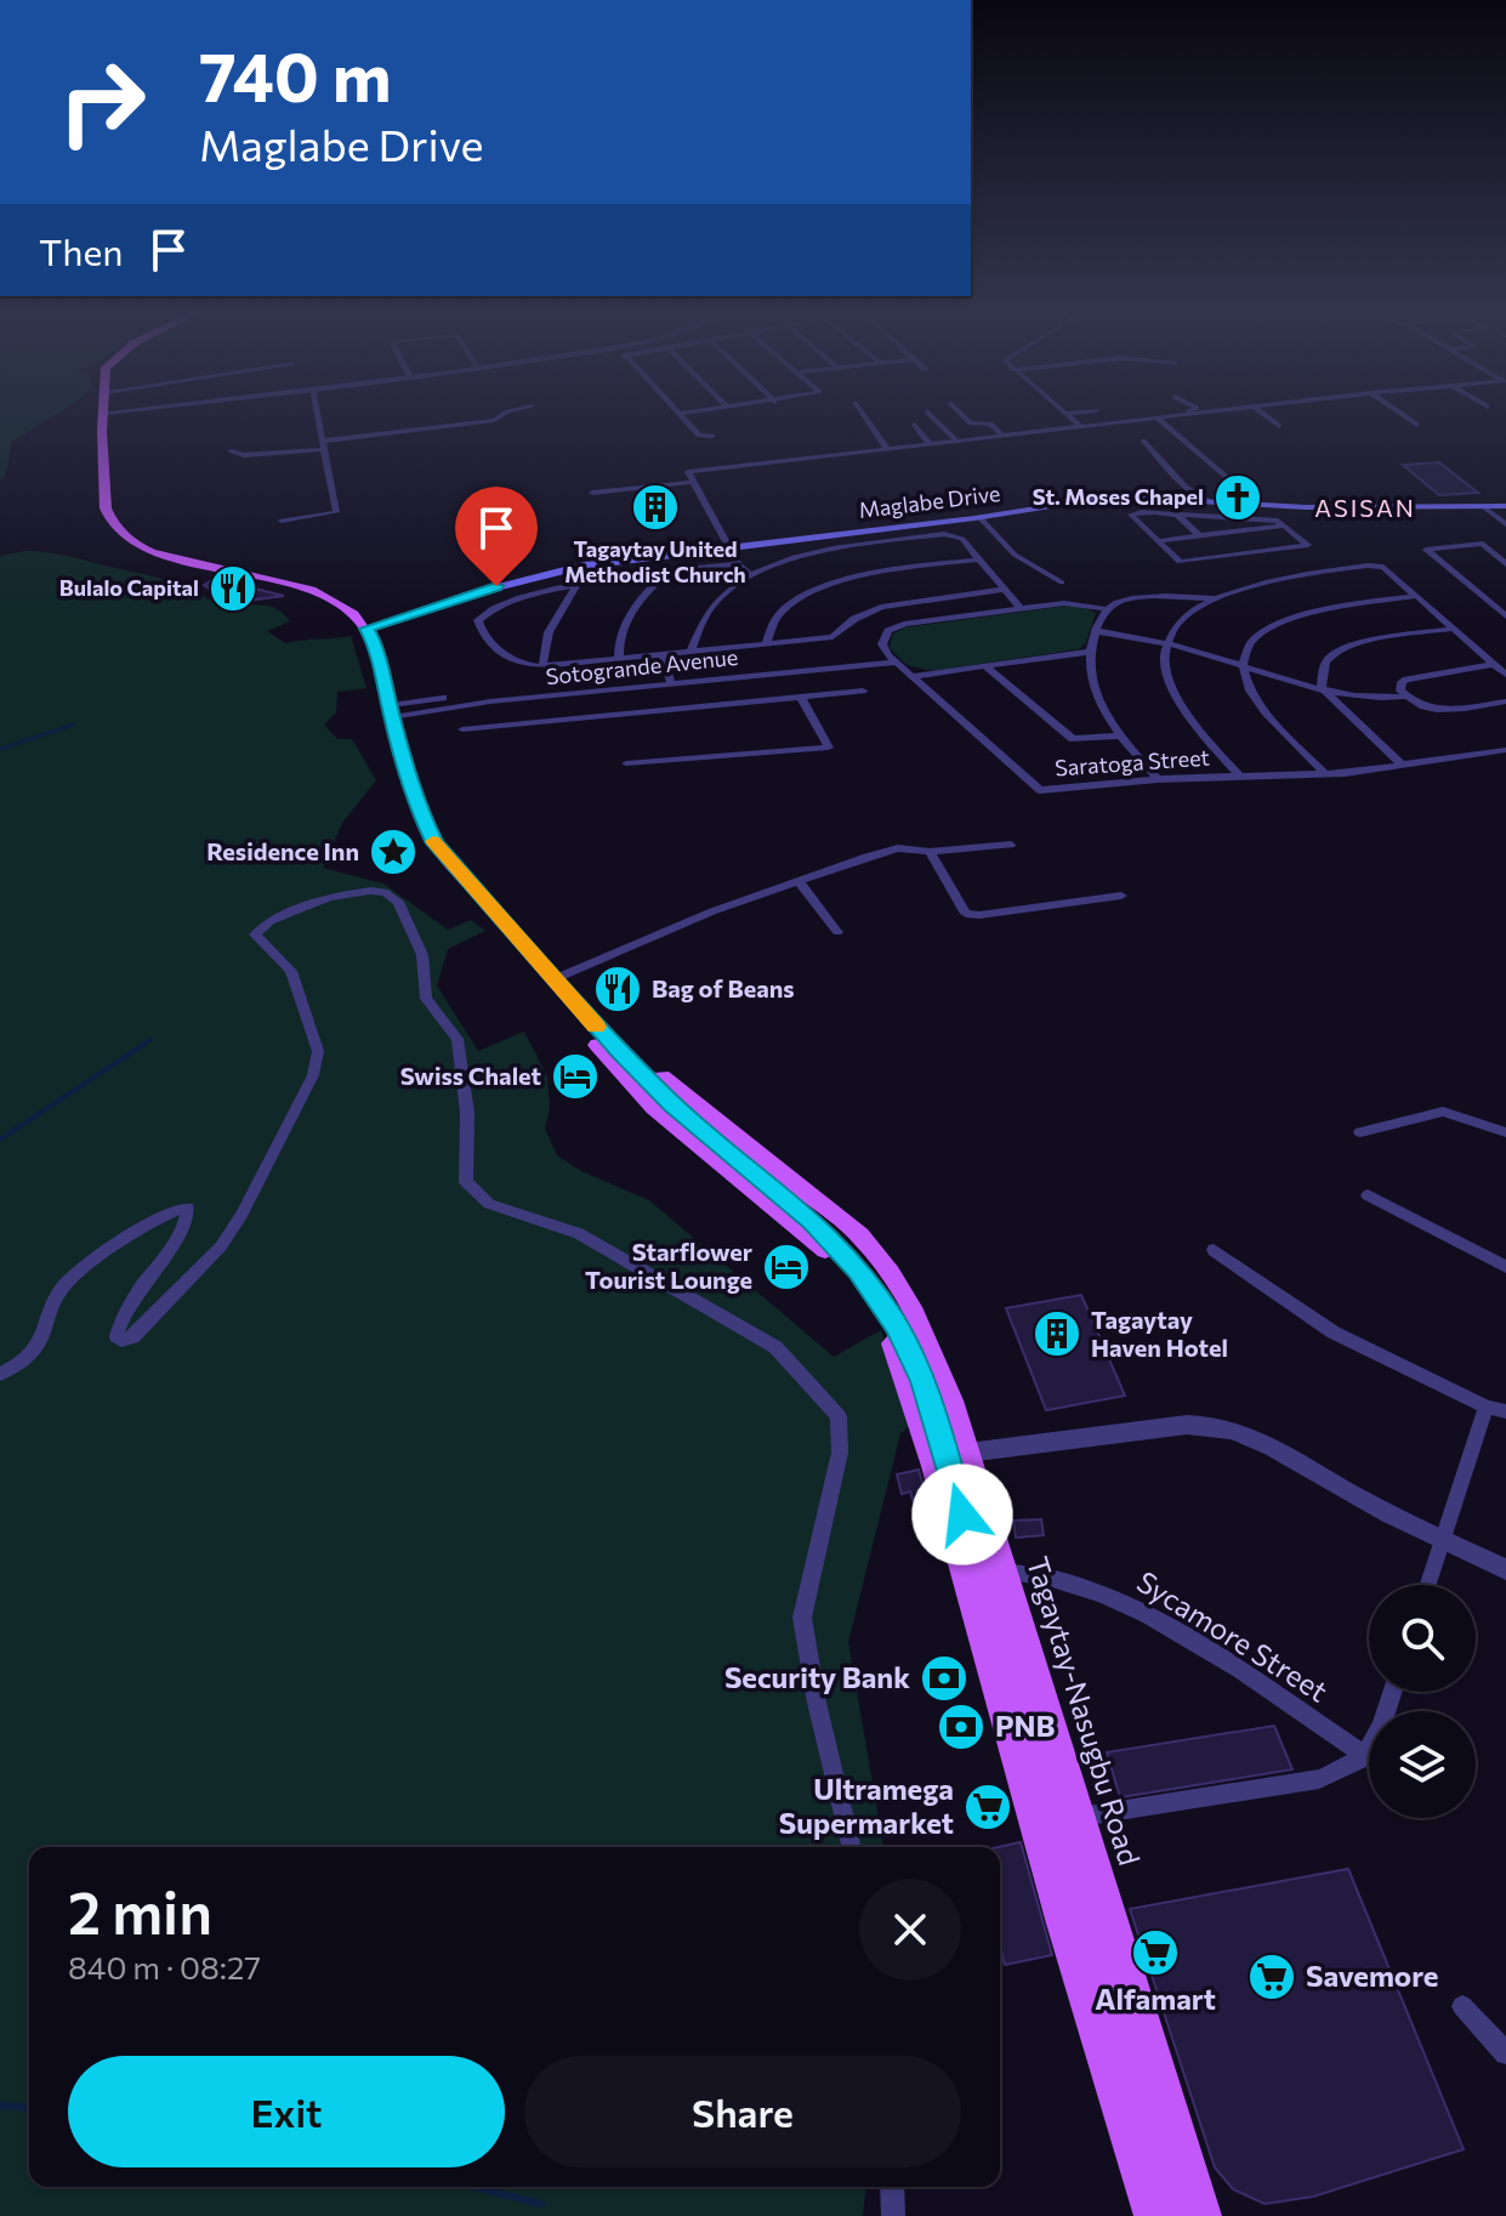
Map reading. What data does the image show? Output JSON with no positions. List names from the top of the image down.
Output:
{
  "streets": {
    "main road": ["Maglabe Drive", "Tagaytay-Nasugbu Road"],
    "street": ["Sotogrande Avenue", "Saratoga Street", "Sycamore Street"]
  },
  "crossings": [
    ["Maglabe Drive", "Tagaytay-Nasugbu Road"],
    ["Sotogrande Avenue", "Saratoga Street"],
    ["Sotogrande Avenue", "Tagaytay-Nasugbu Road"],
    ["Sycamore Street", "Tagaytay-Nasugbu Road"]
  ],
  "districts": ["ASISAN"],
  "places": {
    "church": ["St. Moses Chapel"],
    "building": ["Tagaytay United Methodist Church", "Tagaytay Haven Hotel"],
    "restaurant": ["Bulalo Capital", "Bag of Beans"],
    "place": ["Residence Inn"],
    "hotel": ["Swiss Chalet", "Starflower Tourist Lounge"],
    "bank": ["Security Bank", "PNB"],
    "supermarket": ["Ultramega Supermarket", "Alfamart", "Savemore"]
  },
  "page": {
    "turn": ["740 m", "Maglabe Drive"],
    "then": "Then",
    "heading": ["2 min", "840 m · 08:27"],
    "buttons": ["Exit", "Share"]
  }
}
